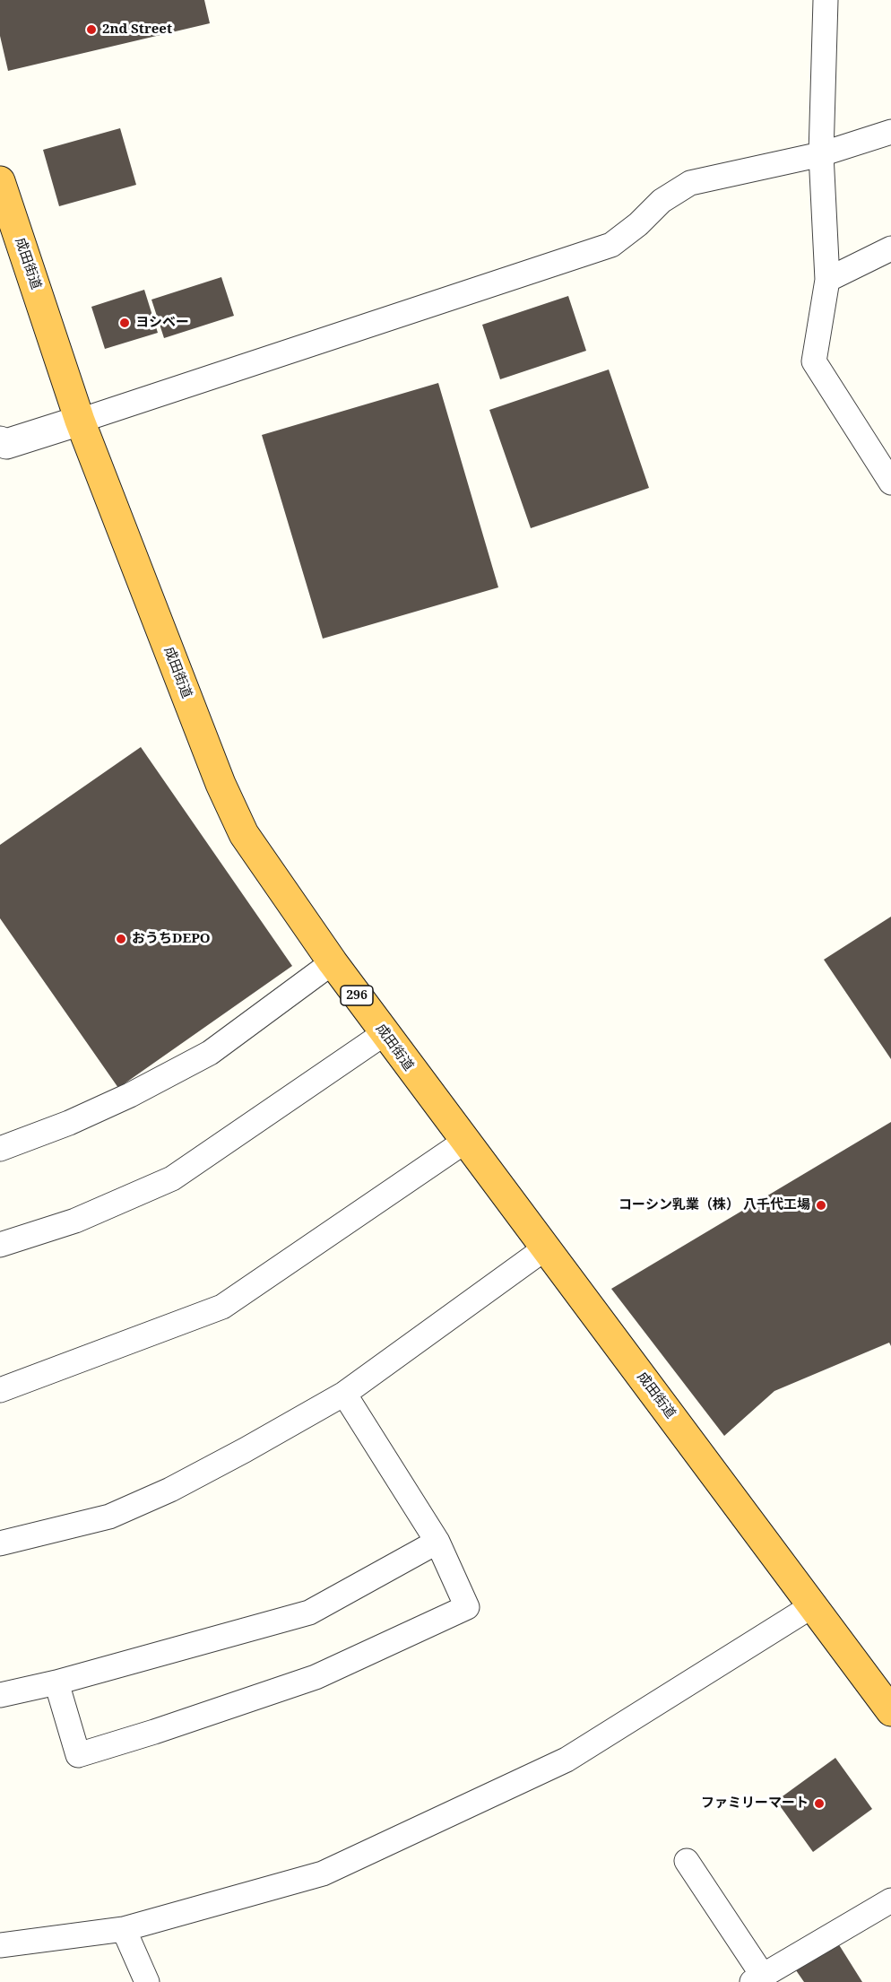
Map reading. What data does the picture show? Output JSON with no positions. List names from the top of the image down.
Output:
{
  "streets": {
    "highway": ["成田街道", "296"]
  },
  "places": [
    "2nd Street",
    "ヨシベー",
    "おうちDEPO",
    "コーシン乳業（株） 八千代工場",
    "ファミリーマート"
  ]
}
